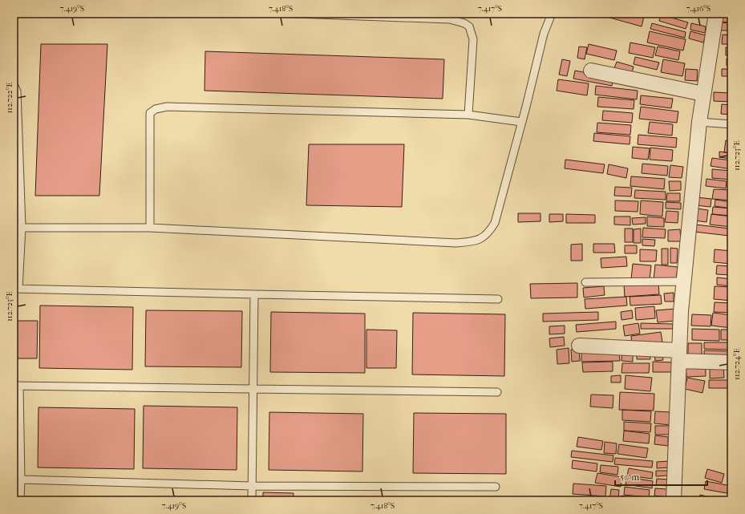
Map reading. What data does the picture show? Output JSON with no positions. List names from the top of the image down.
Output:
{
  "scale_bar": "50 m",
  "coordinates": [
    "7.419°S",
    "7.418°S",
    "7.417°S",
    "7.416°S",
    "112.722°E",
    "112.723°E",
    "112.724°E"
  ]
}
